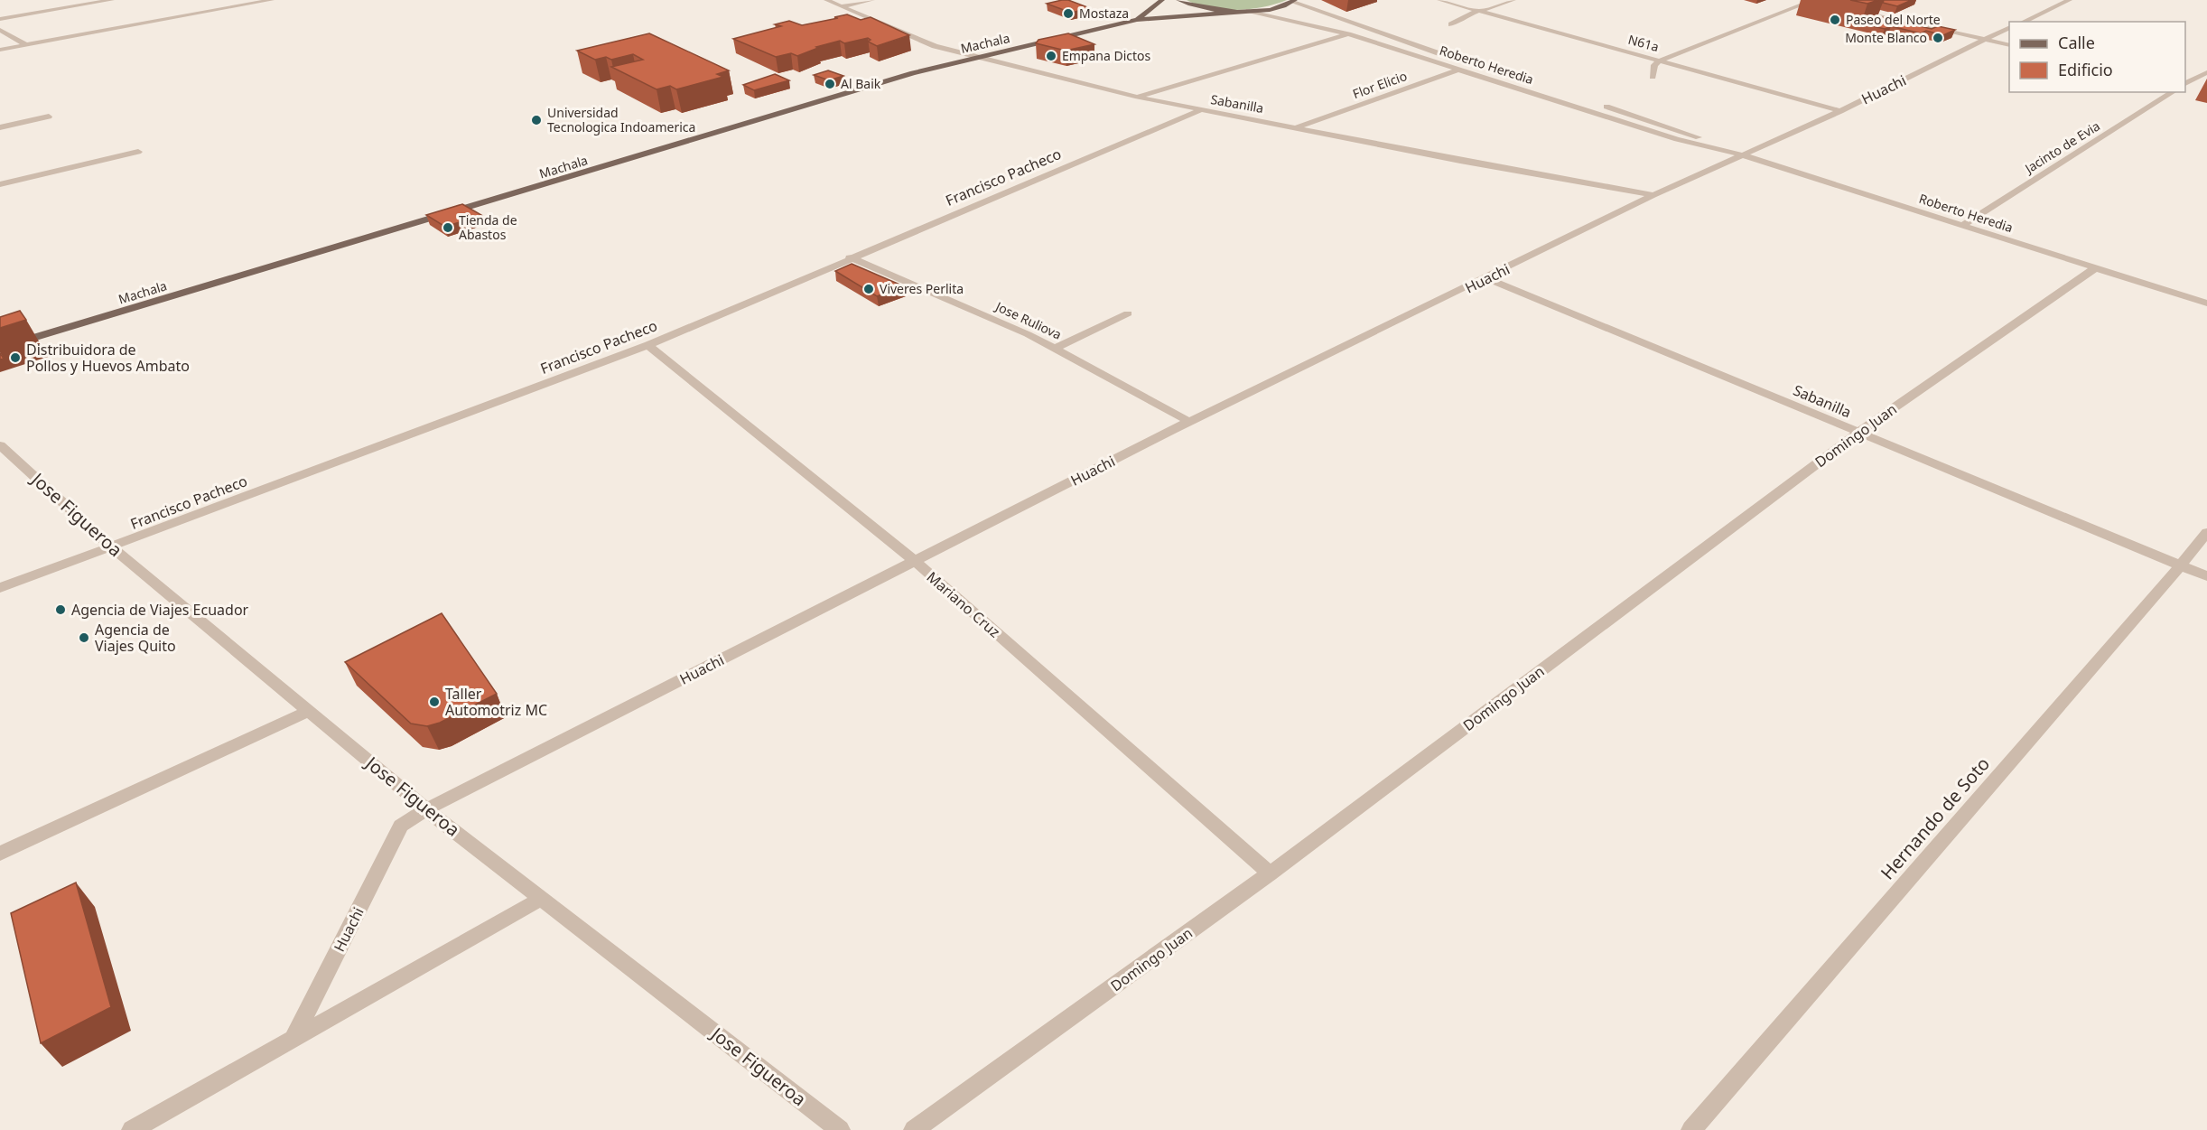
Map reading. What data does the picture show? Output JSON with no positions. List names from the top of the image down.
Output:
{
  "streets": {
    "main road": ["Machala"],
    "street": [
      "N61a",
      "Roberto Heredia",
      "Flor Elicio",
      "Huachi",
      "Sabanilla",
      "Jacinto de Evia",
      "Francisco Pacheco",
      "Jose Ruliova",
      "Domingo Juan",
      "Jose Figueroa",
      "Mariano Cruz",
      "Hernando de Soto"
    ]
  },
  "crossings": [
    ["Machala", "Sabanilla"],
    ["N61a", "Huachi"],
    ["Roberto Heredia", "Flor Elicio"],
    ["Roberto Heredia", "Huachi"],
    ["Roberto Heredia", "Jacinto de Evia"],
    ["Roberto Heredia", "Domingo Juan"],
    ["Flor Elicio", "Sabanilla"],
    ["Huachi", "Sabanilla"],
    ["Huachi", "Jose Ruliova"],
    ["Huachi", "Jose Figueroa"],
    ["Huachi", "Mariano Cruz"],
    ["Sabanilla", "Francisco Pacheco"],
    ["Sabanilla", "Domingo Juan"],
    ["Sabanilla", "Hernando de Soto"],
    ["Francisco Pacheco", "Jose Ruliova"],
    ["Francisco Pacheco", "Jose Figueroa"],
    ["Francisco Pacheco", "Mariano Cruz"],
    ["Domingo Juan", "Mariano Cruz"]
  ],
  "places": [
    "Mostaza",
    "Paseo del Norte",
    "Monte Blanco",
    "Empana Dictos",
    "Al Baik",
    "Universidad Tecnologica Indoamerica",
    "Tienda de Abastos",
    "Viveres Perlita",
    "Distribuidora de Pollos y Huevos Ambato",
    "Agencia de Viajes Ecuador",
    "Agencia de Viajes Quito",
    "Taller Automotriz MC"
  ],
  "legend": ["Calle", "Edificio"]
}
